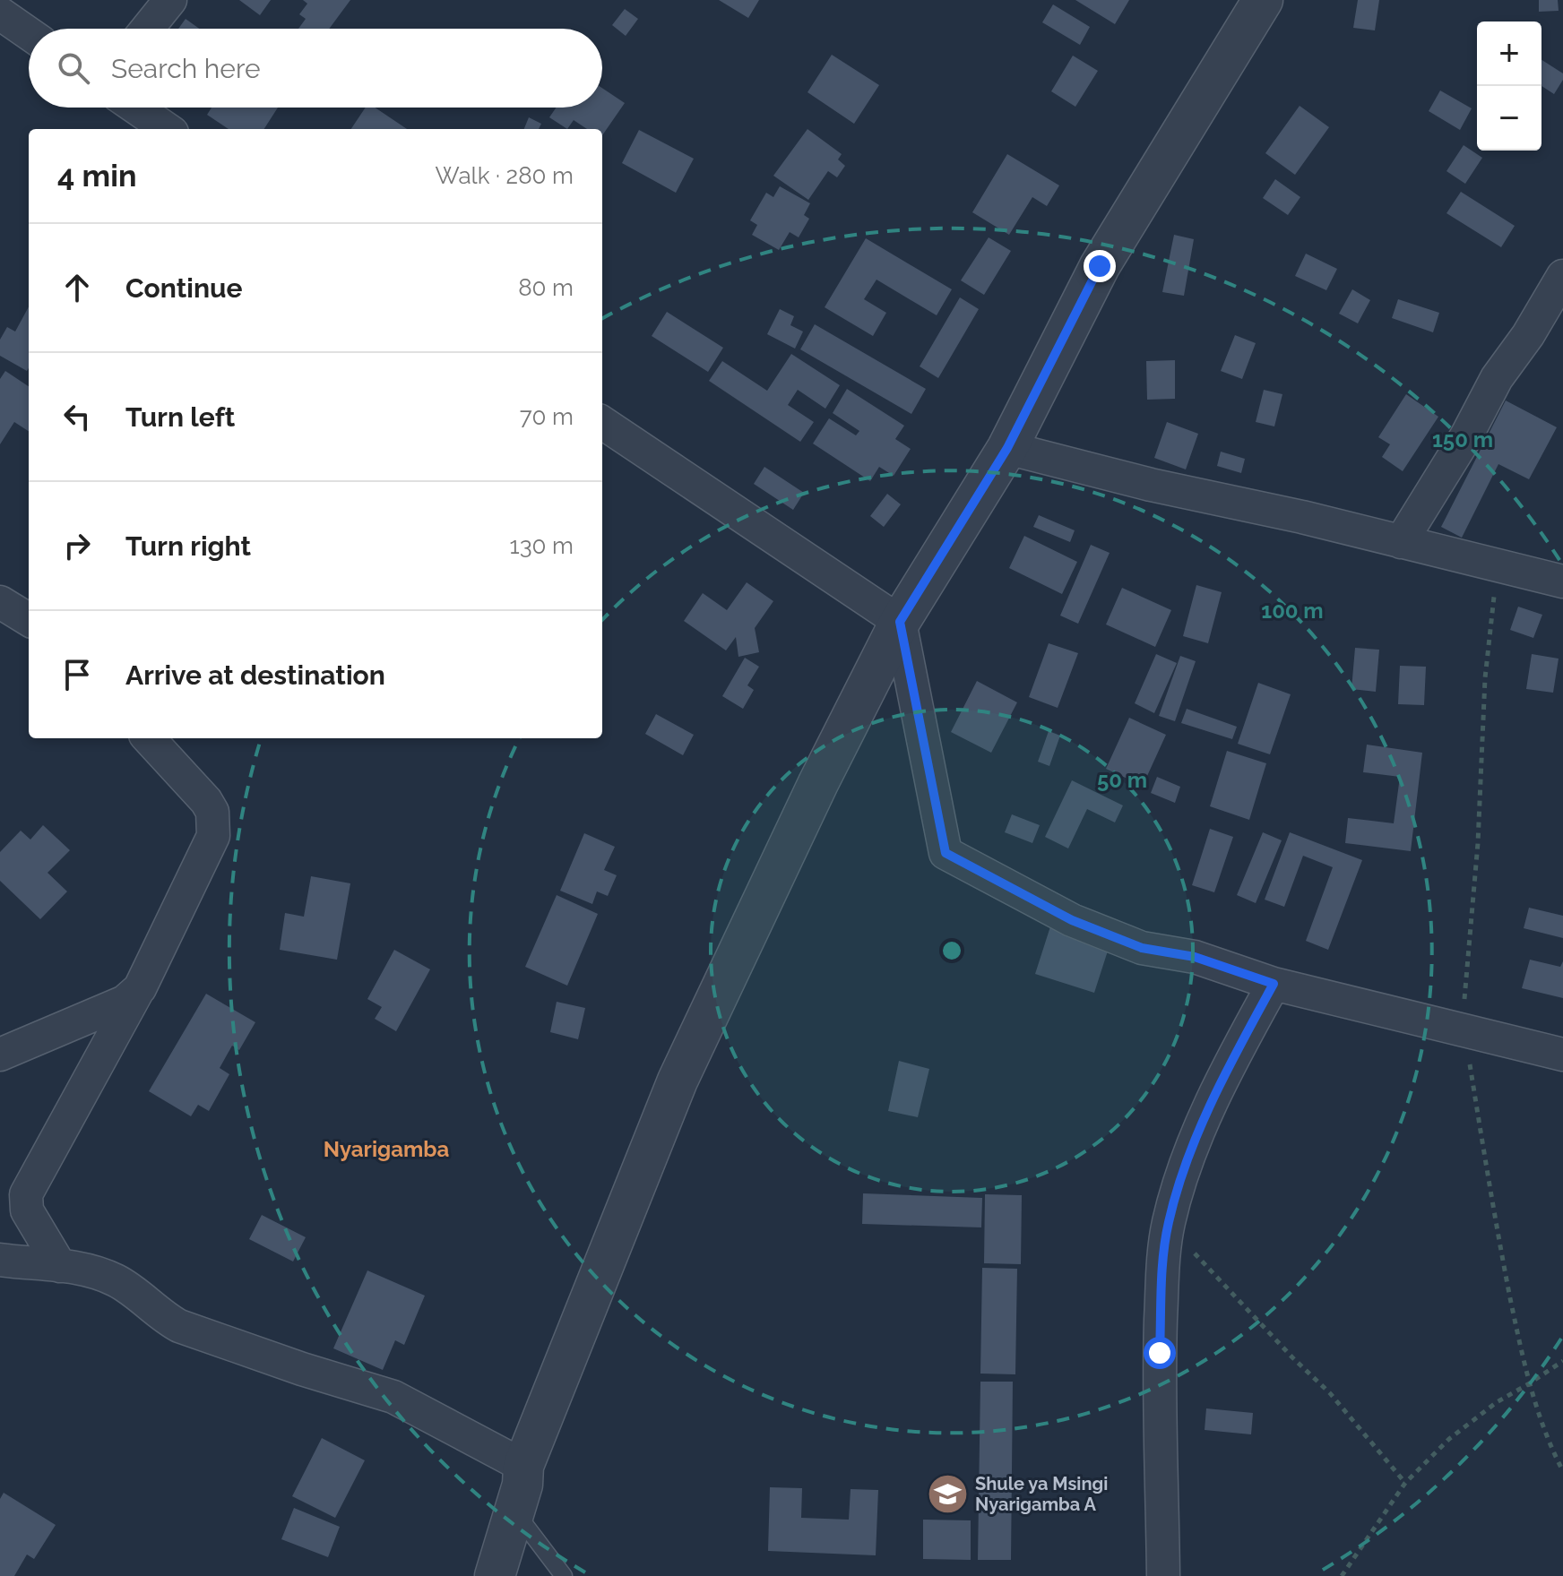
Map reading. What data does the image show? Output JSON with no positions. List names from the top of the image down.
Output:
{
  "districts": ["Nyarigamba"],
  "places": {
    "school or university": ["Shule ya Msingi Nyarigamba A"]
  },
  "page": {
    "map_buttons": ["+", "−"],
    "search": "Search here",
    "heading": ["4 min", "Walk · 280 m"],
    "list": [
      ["Continue", "80 m"],
      ["Turn left", "70 m"],
      ["Turn right", "130 m"],
      "Arrive at destination"
    ]
  },
  "rings": ["150 m", "100 m", "50 m"]
}
